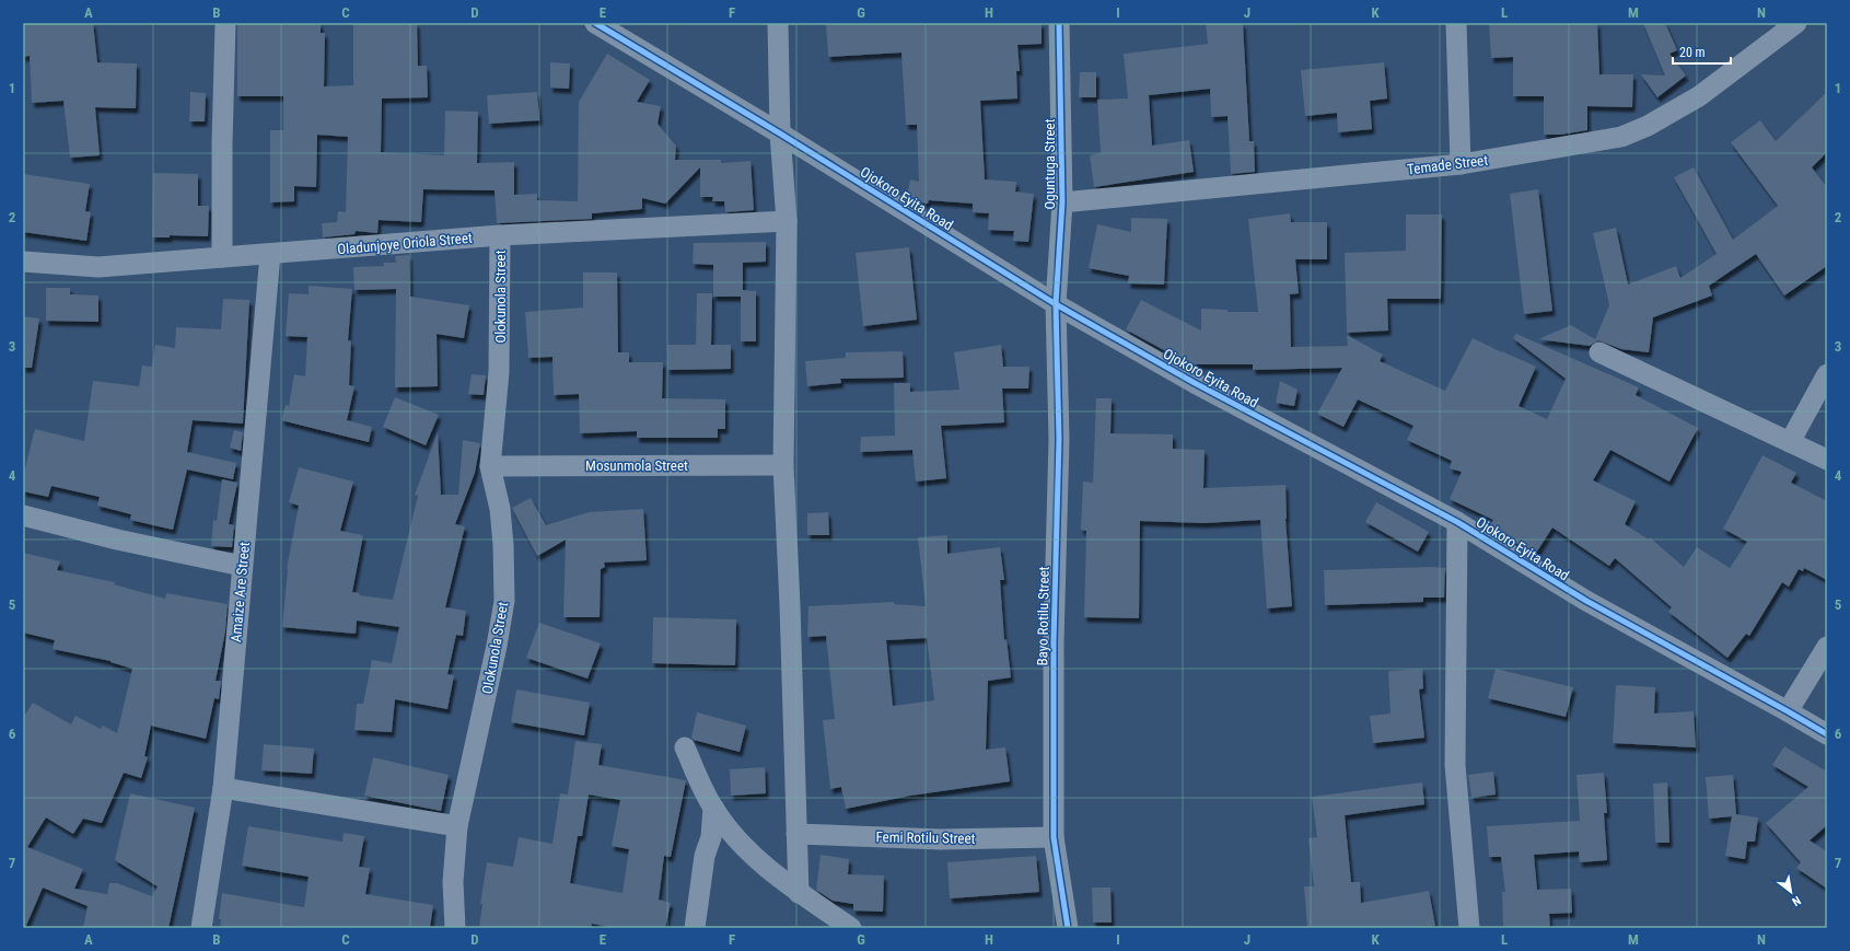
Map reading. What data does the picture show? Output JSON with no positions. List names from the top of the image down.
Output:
{
  "streets": {
    "street": [
      "Oguntuga Street",
      "Temade Street",
      "Ojokoro Eyita Road",
      "Oladunjoye Oriola Street",
      "Olokunola Street",
      "Mosunmola Street",
      "Amaize Are Street",
      "Bayo Rotilu Street",
      "Femi Rotilu Street"
    ]
  },
  "crossings": [
    ["Oguntuga Street", "Temade Street"],
    ["Oguntuga Street", "Ojokoro Eyita Road"],
    ["Oguntuga Street", "Bayo Rotilu Street"],
    ["Ojokoro Eyita Road", "Bayo Rotilu Street"],
    ["Oladunjoye Oriola Street", "Olokunola Street"],
    ["Oladunjoye Oriola Street", "Amaize Are Street"],
    ["Olokunola Street", "Mosunmola Street"],
    ["Bayo Rotilu Street", "Femi Rotilu Street"]
  ],
  "scale_bar": "20 m",
  "north": "bottom right",
  "grid": {
    "columns": [
      "A",
      "B",
      "C",
      "D",
      "E",
      "F",
      "G",
      "H",
      "I",
      "J",
      "K",
      "L",
      "M",
      "N"
    ],
    "rows": [
      "1",
      "2",
      "3",
      "4",
      "5",
      "6",
      "7"
    ]
  }
}
